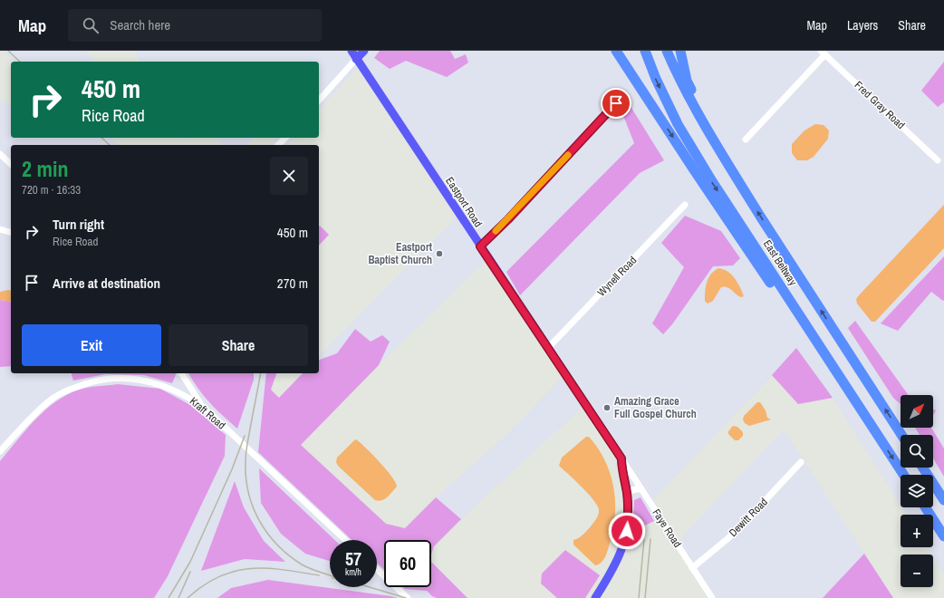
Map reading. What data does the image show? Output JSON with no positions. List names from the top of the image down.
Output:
{
  "streets": {
    "highway": ["East Beltway"],
    "main road": ["Eastport Road"],
    "street": [
      "Fred Gray Road",
      "Wynell Road",
      "Kraft Road",
      "Dewitt Road",
      "Faye Road"
    ]
  },
  "crossings": [
    ["Eastport Road", "Wynell Road"],
    ["Eastport Road", "Faye Road"],
    ["Dewitt Road", "Faye Road"]
  ],
  "places": ["Eastport Baptist Church", "Amazing Grace Full Gospel Church"],
  "north": "top right",
  "page": {
    "header": "Map",
    "search": "Search here",
    "nav": ["Map", "Layers", "Share"],
    "turn": ["450 m", "Rice Road"],
    "heading": ["2 min", "720 m · 16:33"],
    "list": [
      {
        "name": "Turn right",
        "note": "Rice Road",
        "value": "450 m"
      },
      {
        "name": "Arrive at destination",
        "value": "270 m"
      }
    ],
    "buttons": ["Exit", "Share"],
    "map_buttons": ["+", "−"],
    "speed": "57 km/h",
    "limit": "60"
  }
}
